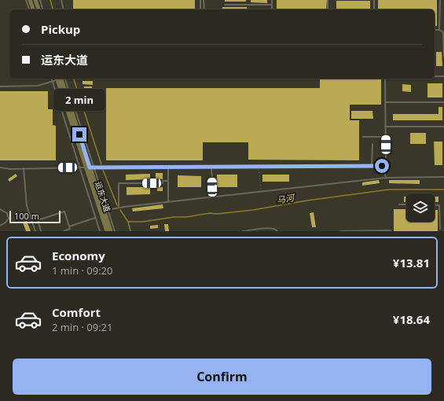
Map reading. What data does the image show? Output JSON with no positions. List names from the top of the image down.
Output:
{
  "streets": {
    "main road": ["运东大道"]
  },
  "water": ["马河"],
  "scale_bar": "100 m",
  "page": {
    "banner": ["Pickup", "运东大道"],
    "bubble": "2 min",
    "scale": "100 m",
    "list": [
      {
        "name": "Economy",
        "note": "1 min · 09:20",
        "value": "¥13.81"
      },
      {
        "name": "Comfort",
        "note": "2 min · 09:21",
        "value": "¥18.64"
      }
    ],
    "buttons": "Confirm"
  }
}
